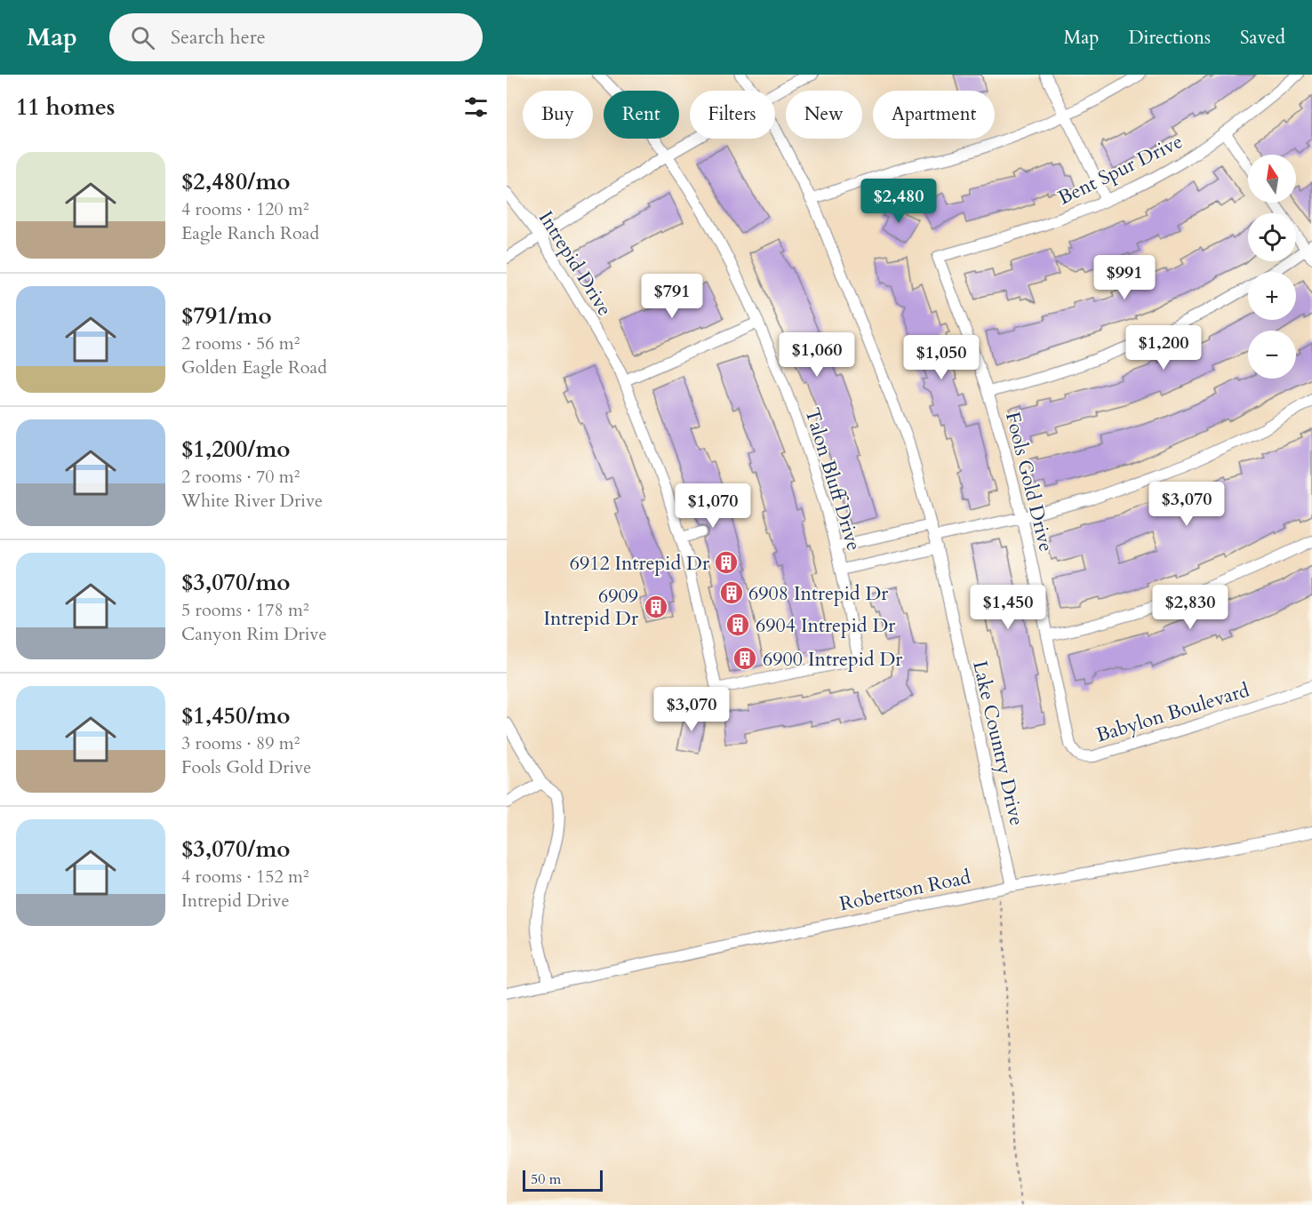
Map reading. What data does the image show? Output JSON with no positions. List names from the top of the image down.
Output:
{
  "streets": {
    "street": [
      "Bent Spur Drive",
      "Intrepid Drive",
      "Talon Bluff Drive",
      "Fools Gold Drive",
      "Babylon Boulevard",
      "Lake Country Drive",
      "Robertson Road"
    ]
  },
  "crossings": [
    ["Bent Spur Drive", "Fools Gold Drive"],
    ["Intrepid Drive", "Talon Bluff Drive"],
    ["Fools Gold Drive", "Babylon Boulevard"],
    ["Lake Country Drive", "Robertson Road"]
  ],
  "places": {
    "building": [
      "6912 Intrepid Dr",
      "6908 Intrepid Dr",
      "6909 Intrepid Dr",
      "6904 Intrepid Dr",
      "6900 Intrepid Dr"
    ]
  },
  "scale_bar": "50 m",
  "north": "top",
  "page": {
    "header": "Map",
    "search": "Search here",
    "nav": ["Map", "Directions", "Saved"],
    "heading": "11 homes",
    "chip": [
      "Buy",
      "Rent",
      "Filters",
      "New",
      "Apartment"
    ],
    "list": [
      {
        "name": "$2,480/mo",
        "note": "4 rooms · 120 m² · Eagle Ranch Road"
      },
      {
        "name": "$791/mo",
        "note": "2 rooms · 56 m² · Golden Eagle Road"
      },
      {
        "name": "$1,200/mo",
        "note": "2 rooms · 70 m² · White River Drive"
      },
      {
        "name": "$3,070/mo",
        "note": "5 rooms · 178 m² · Canyon Rim Drive"
      },
      {
        "name": "$1,450/mo",
        "note": "3 rooms · 89 m² · Fools Gold Drive"
      },
      {
        "name": "$3,070/mo",
        "note": "4 rooms · 152 m² · Intrepid Drive"
      }
    ],
    "map_buttons": ["+", "−"],
    "price": [
      "$2,480",
      "$991",
      "$791",
      "$1,200",
      "$1,060",
      "$1,050",
      "$3,070",
      "$1,070",
      "$1,450",
      "$2,830",
      "$3,070"
    ],
    "scale": "50 m"
  }
}
